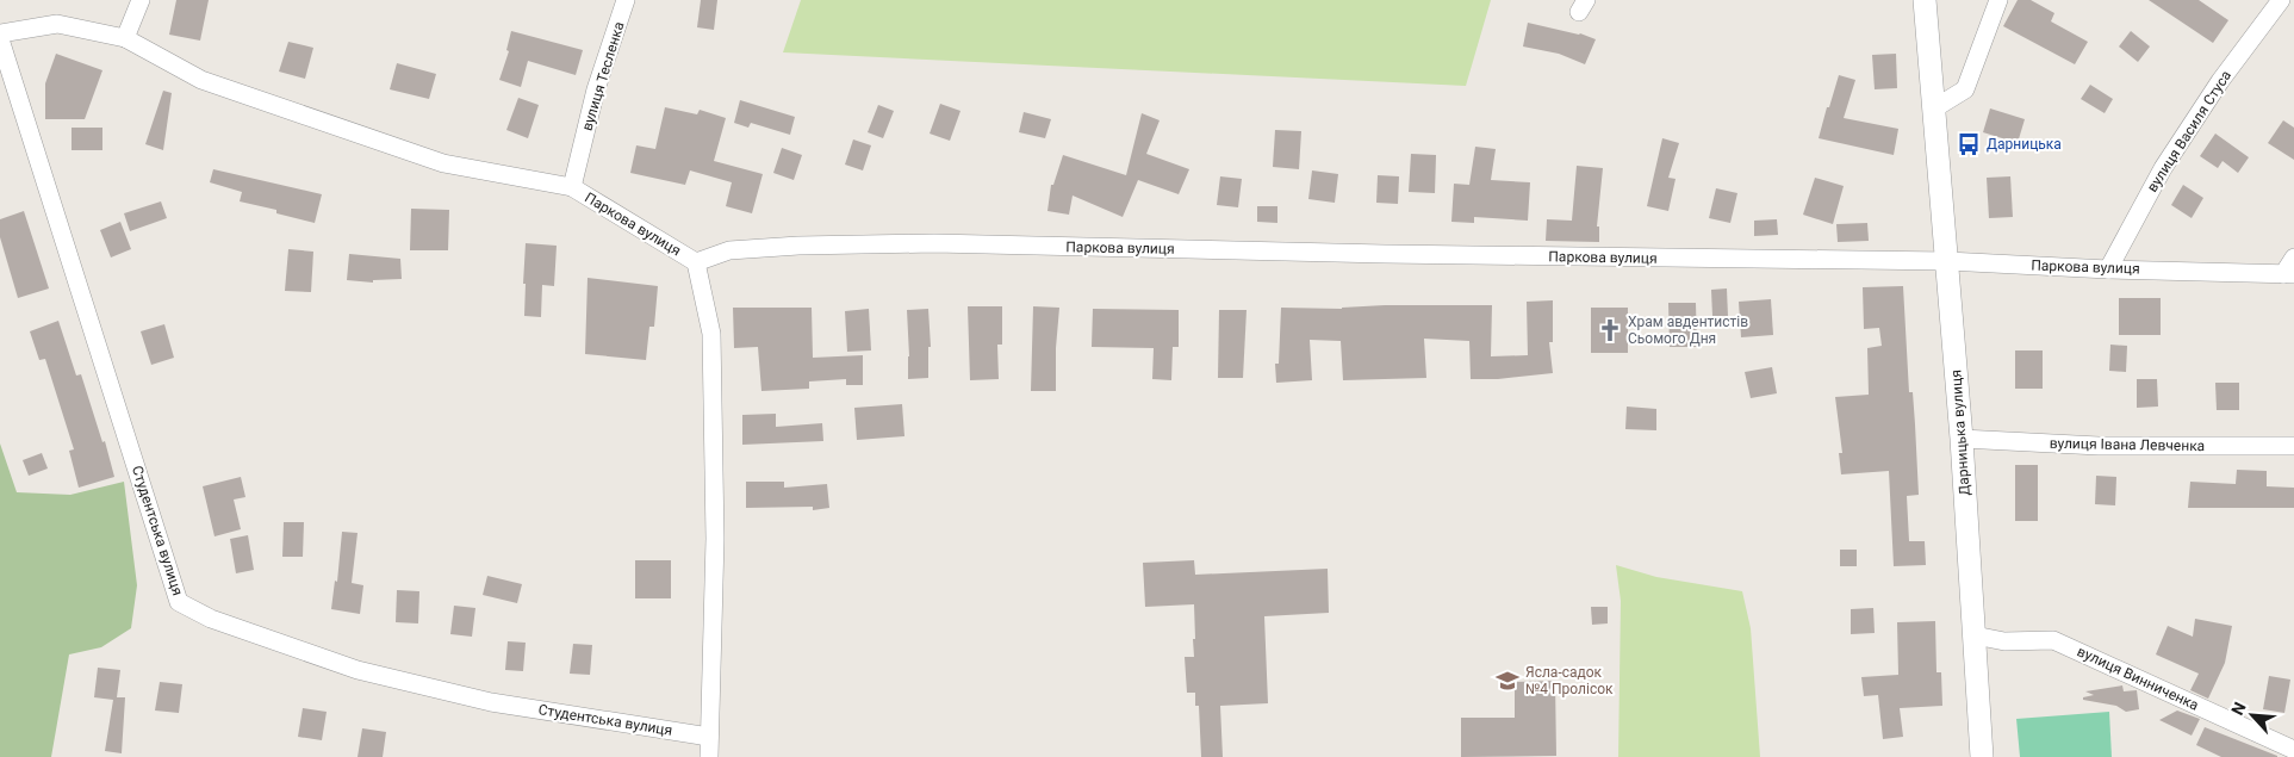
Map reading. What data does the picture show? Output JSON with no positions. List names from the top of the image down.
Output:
{
  "streets": {
    "street": [
      "вулиця Тесленка",
      "вулиця Василя Стуса",
      "Паркова вулиця",
      "Дарницька вулиця",
      "вулиця Івана Левченка",
      "Студентська вулиця",
      "вулиця Винниченка"
    ]
  },
  "crossings": [
    ["вулиця Тесленка", "Паркова вулиця"],
    ["вулиця Василя Стуса", "Паркова вулиця"],
    ["Паркова вулиця", "Дарницька вулиця"],
    ["Дарницька вулиця", "вулиця Івана Левченка"],
    ["Дарницька вулиця", "вулиця Винниченка"]
  ],
  "places": {
    "bus stop": ["Дарницька"],
    "church": ["Храм авдентистів Сьомого Дня"],
    "school or university": ["Ясла-садок №4 Пролісок"]
  },
  "north": "top left"
}
